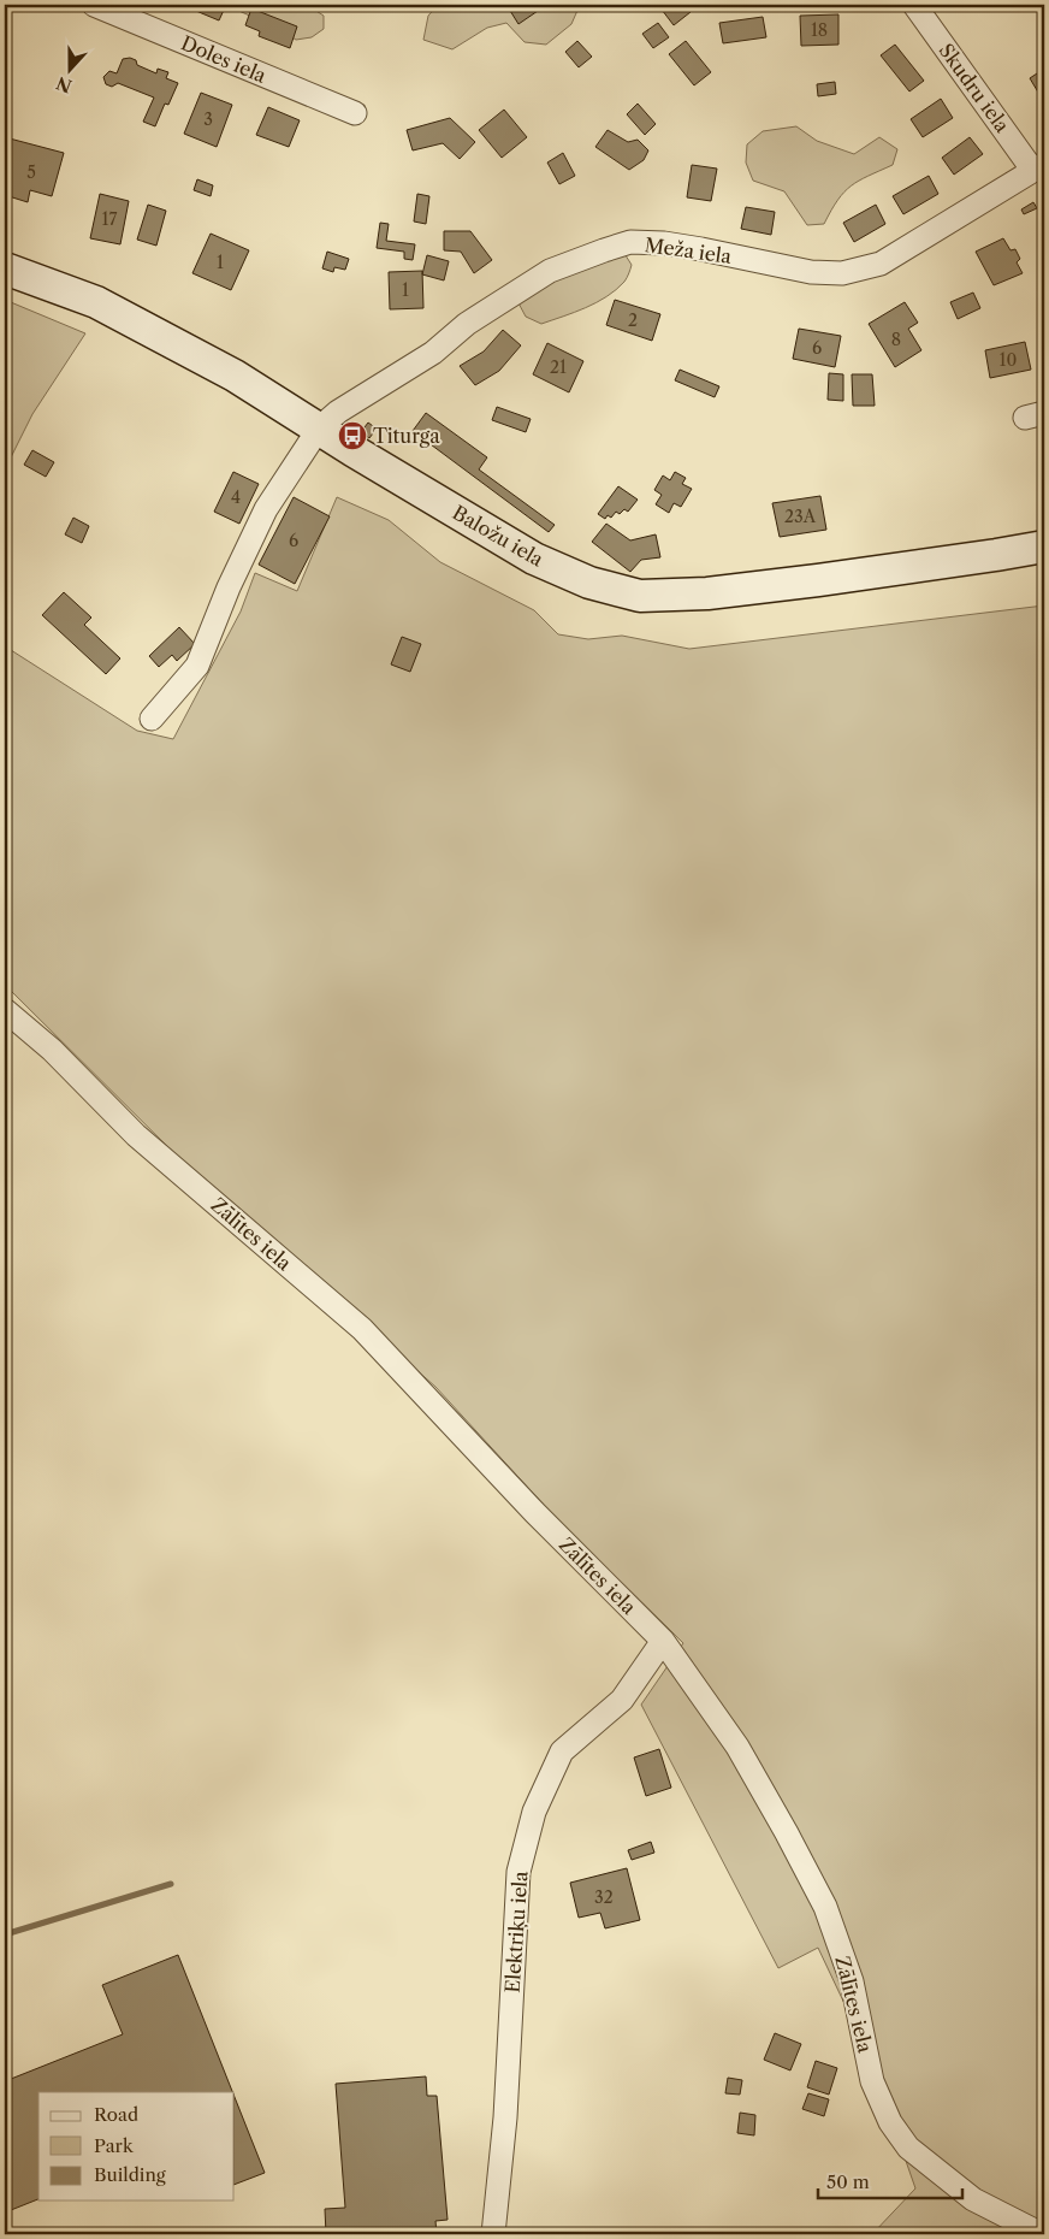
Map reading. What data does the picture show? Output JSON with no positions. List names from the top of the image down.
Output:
{
  "streets": {
    "main road": ["Baložu iela"],
    "street": [
      "Doles iela",
      "Skudru iela",
      "Meža iela",
      "Zālītes iela",
      "Elektriķu iela"
    ]
  },
  "crossings": [
    ["Skudru iela", "Meža iela"],
    ["Meža iela", "Baložu iela"],
    ["Zālītes iela", "Elektriķu iela"]
  ],
  "places": {
    "bus stop": ["Titurga"]
  },
  "house_numbers": [
    "18",
    "3",
    "5",
    "17",
    "1",
    "1",
    "2",
    "8",
    "6",
    "10",
    "21",
    "4",
    "23A",
    "6",
    "32"
  ],
  "legend": ["Road", "Park", "Building"],
  "scale_bar": "50 m",
  "north": "bottom"
}
